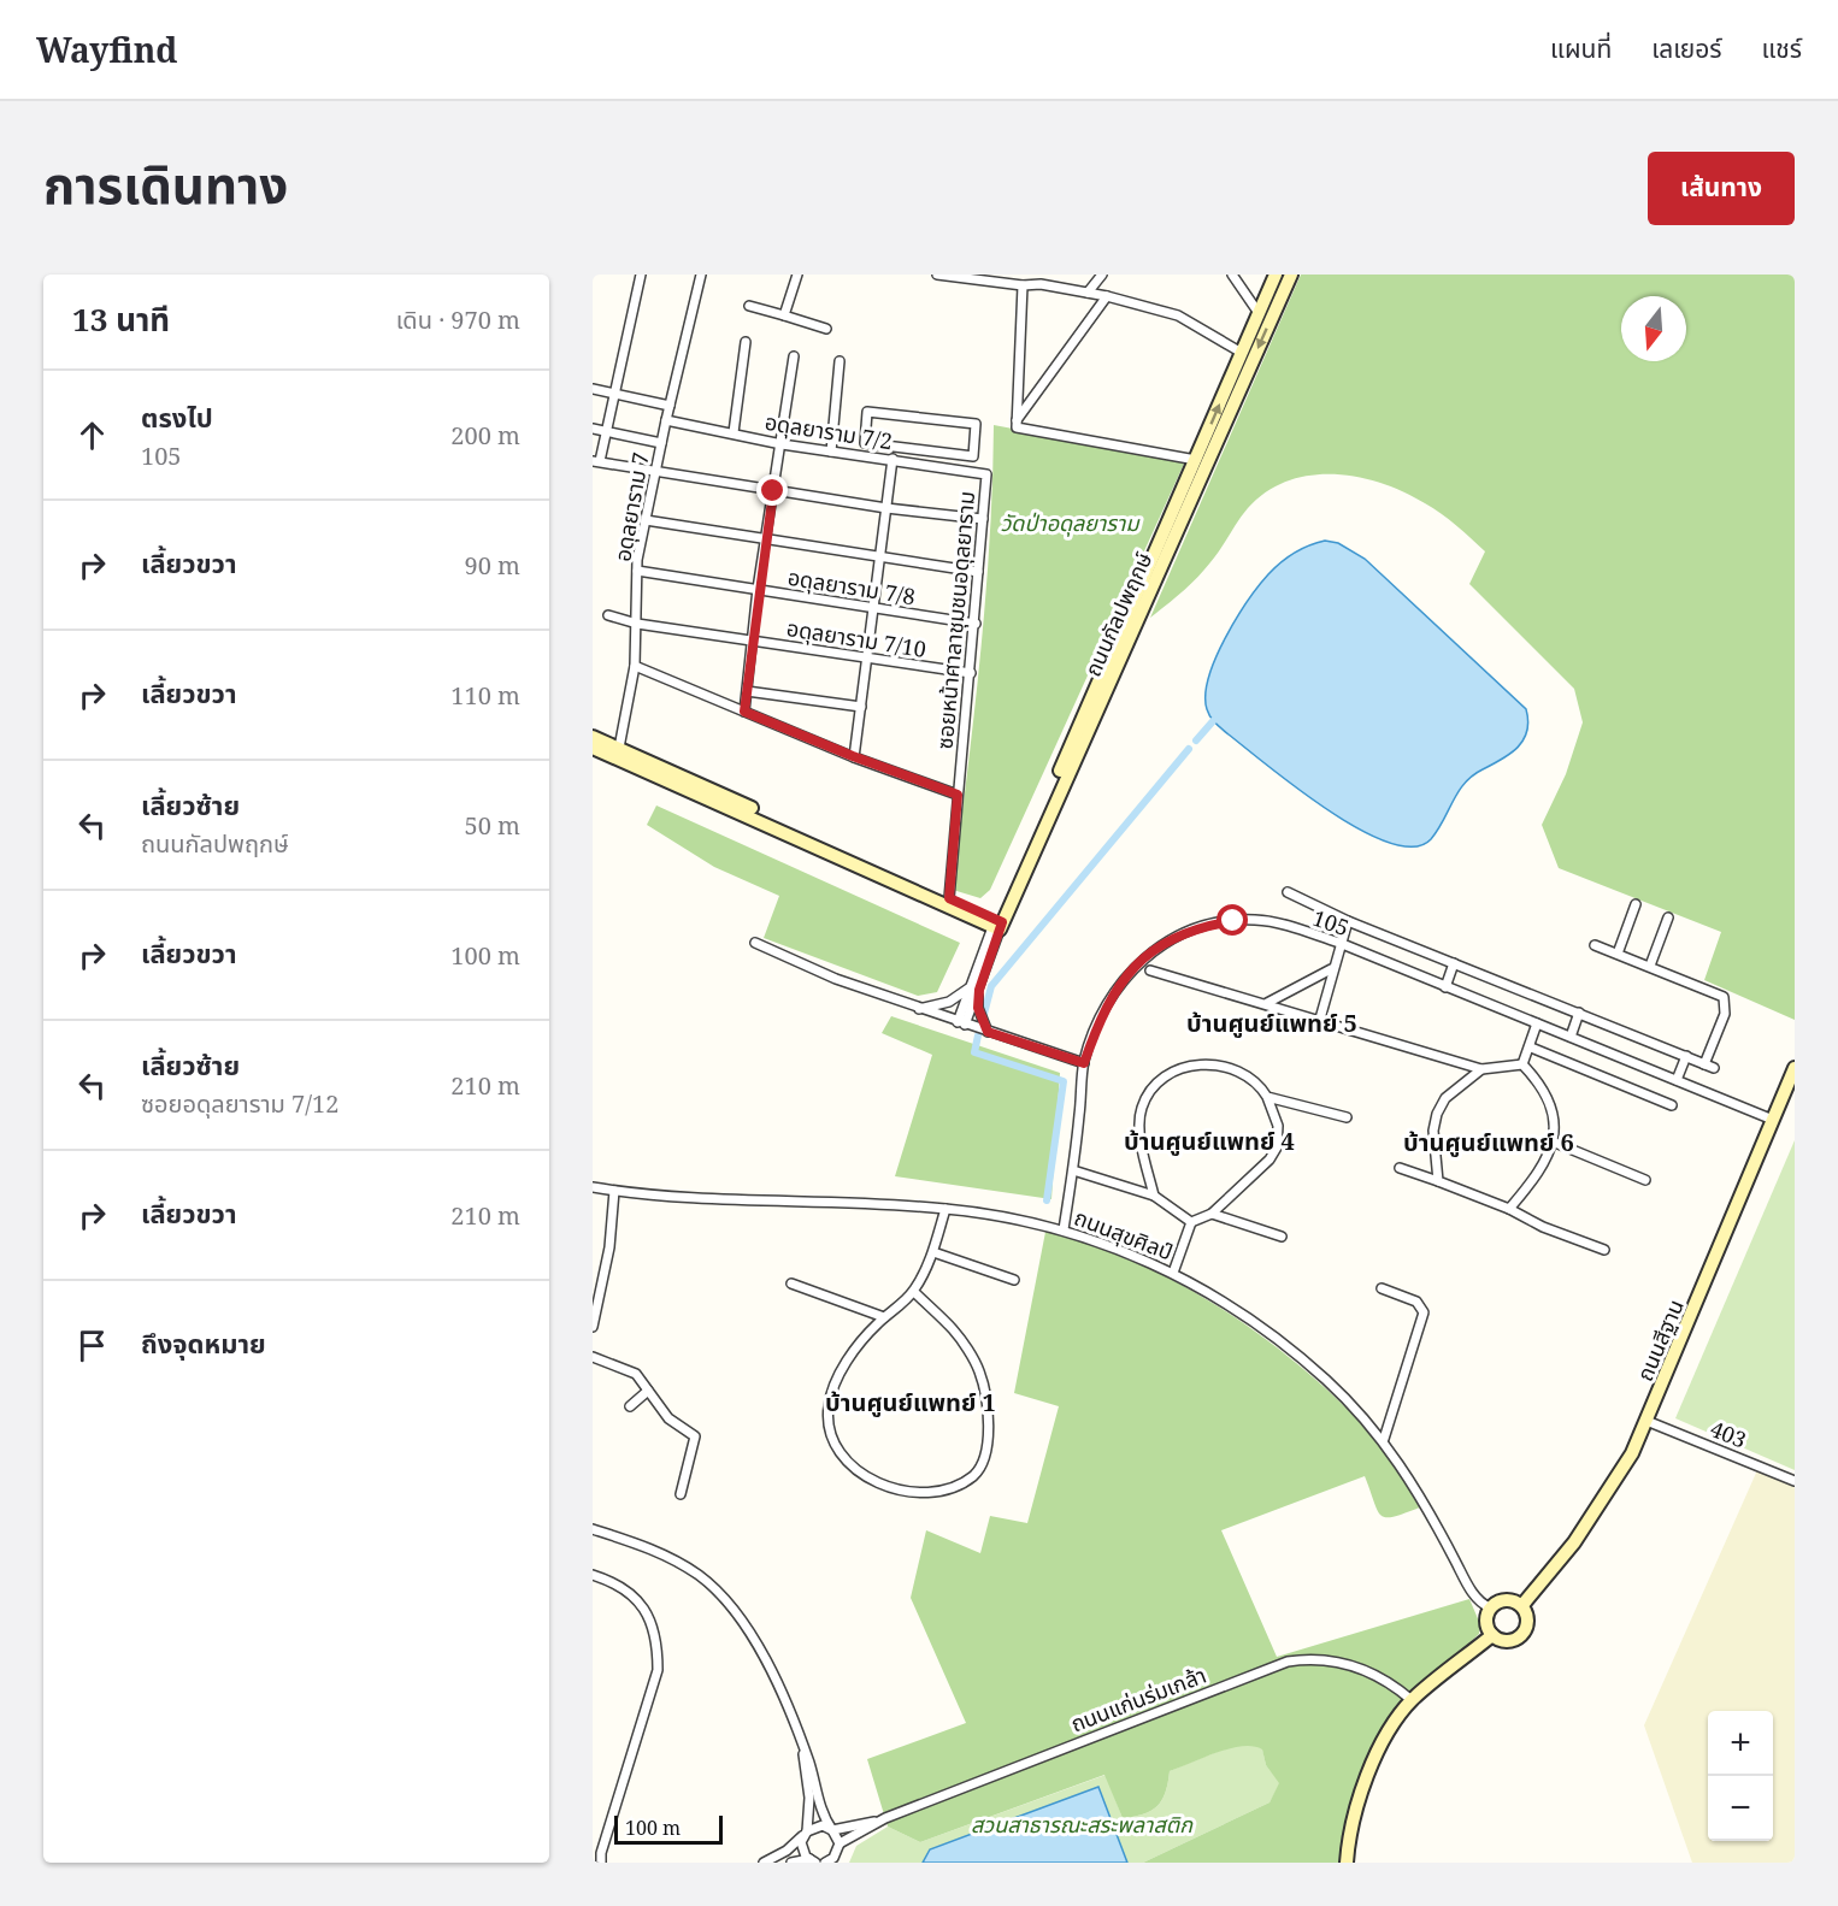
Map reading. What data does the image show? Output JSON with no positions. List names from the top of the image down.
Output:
{
  "streets": {
    "main road": ["ถนนกัลปพฤกษ์", "ถนนสีฐาน"],
    "street": [
      "อดุลยาราม 7/2",
      "อดุลยาราม 7",
      "อดุลยาราม 7/8",
      "ซอยหน้าศาลาชุมชนอดุลยาราม",
      "อดุลยาราม 7/10",
      "105",
      "ถนนสุขศิลป์",
      "403",
      "ถนนแก่นร่มเกล้า"
    ]
  },
  "crossings": [
    ["อดุลยาราม 7/2", "อดุลยาราม 7"],
    ["อดุลยาราม 7/2", "ซอยหน้าศาลาชุมชนอดุลยาราม"],
    ["อดุลยาราม 7", "อดุลยาราม 7/8"],
    ["อดุลยาราม 7", "อดุลยาราม 7/10"],
    ["อดุลยาราม 7/8", "ซอยหน้าศาลาชุมชนอดุลยาราม"],
    ["ซอยหน้าศาลาชุมชนอดุลยาราม", "อดุลยาราม 7/10"],
    ["105", "ถนนสุขศิลป์"],
    ["105", "ถนนสีฐาน"],
    ["ถนนสุขศิลป์", "ถนนสีฐาน"],
    ["ถนนสีฐาน", "403"]
  ],
  "districts": [
    "บ้านศูนย์แพทย์ 5",
    "บ้านศูนย์แพทย์ 4",
    "บ้านศูนย์แพทย์ 6",
    "บ้านศูนย์แพทย์ 1"
  ],
  "parks": ["วัดป่าอดุลยาราม", "สวนสาธารณะสระพลาสติก"],
  "scale_bar": "100 m",
  "north": "bottom",
  "page": {
    "header": "Wayfind",
    "nav": ["แผนที่", "เลเยอร์", "แชร์"],
    "title": "การเดินทาง",
    "buttons": "เส้นทาง",
    "heading": ["13 นาที", "เดิน · 970 m"],
    "list": [
      ["ตรงไป", "105", "200 m"],
      ["เลี้ยวขวา", "90 m"],
      ["เลี้ยวขวา", "110 m"],
      ["เลี้ยวซ้าย", "ถนนกัลปพฤกษ์", "50 m"],
      ["เลี้ยวขวา", "100 m"],
      ["เลี้ยวซ้าย", "ซอยอดุลยาราม 7/12", "210 m"],
      ["เลี้ยวขวา", "210 m"],
      "ถึงจุดหมาย"
    ],
    "map_buttons": ["+", "−"],
    "scale": "100 m"
  }
}
